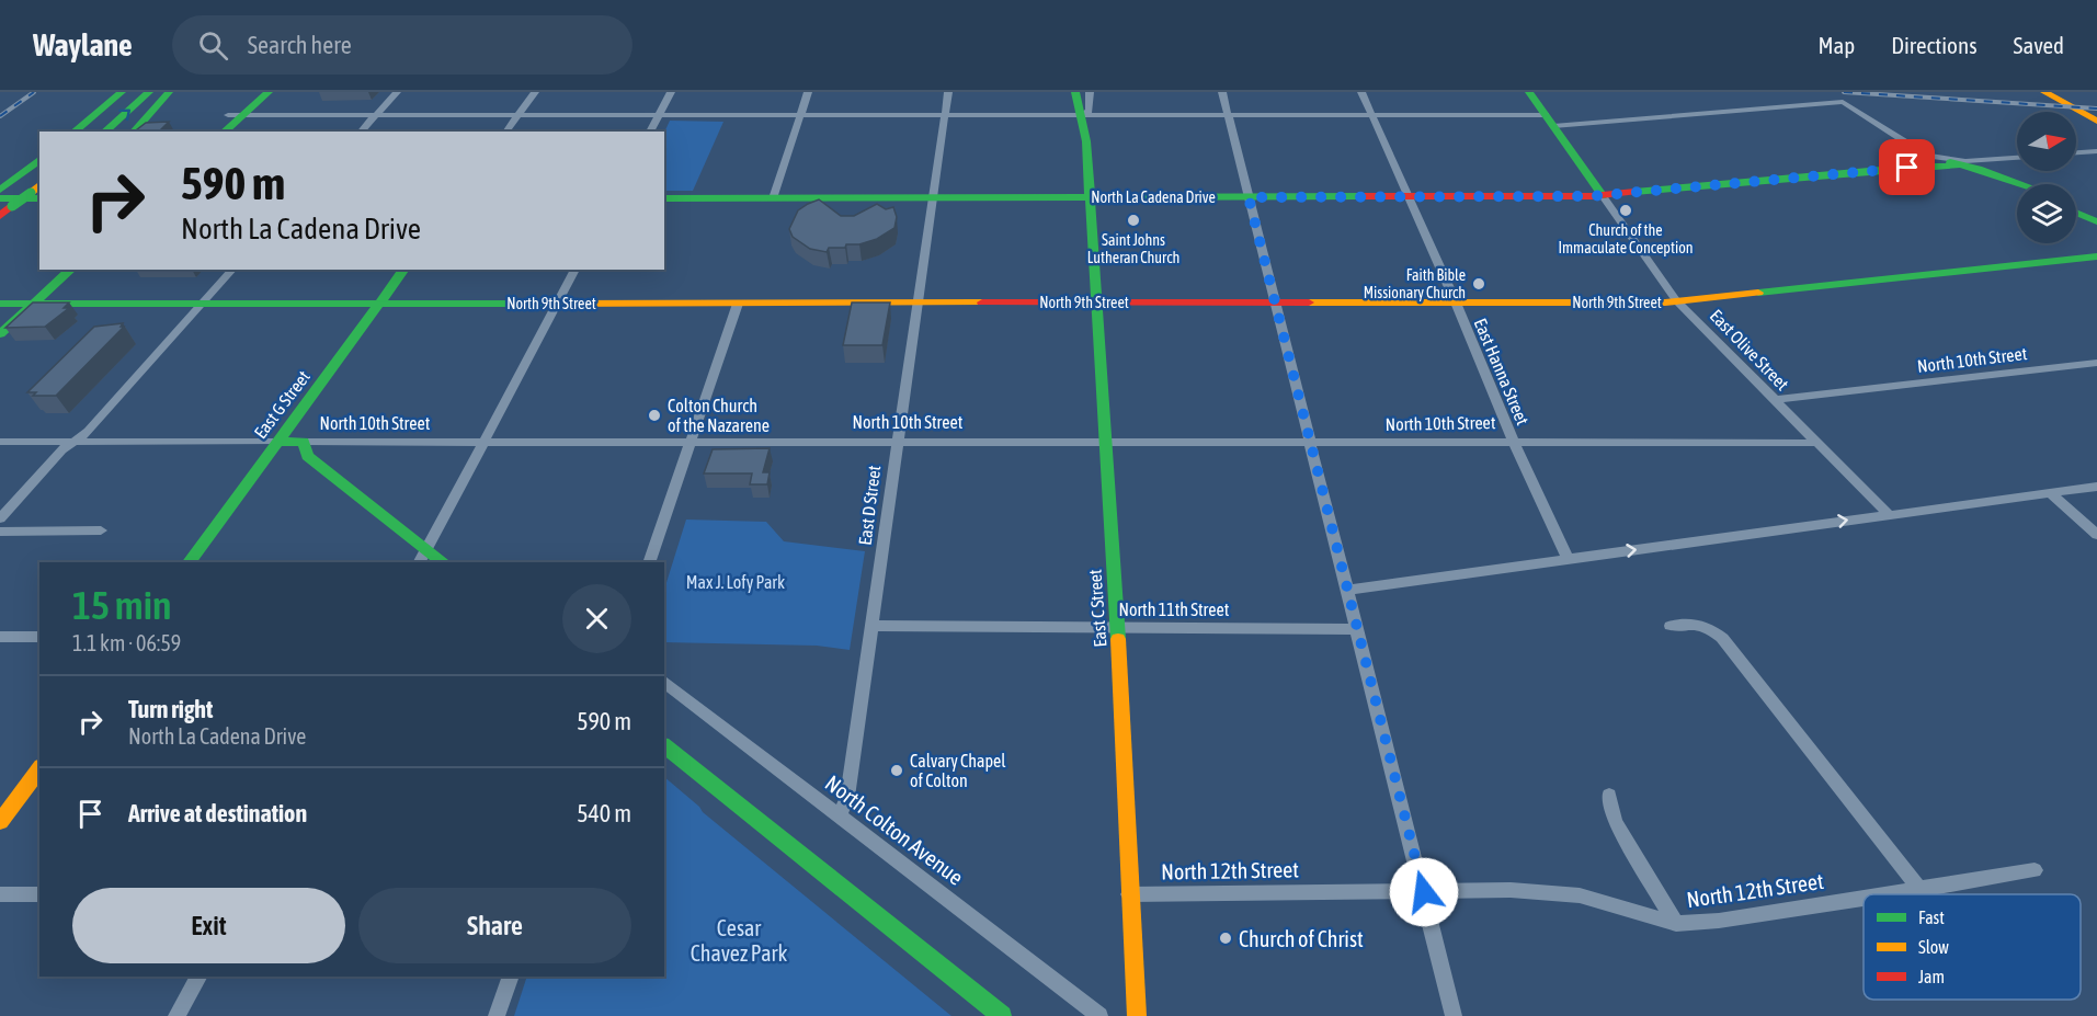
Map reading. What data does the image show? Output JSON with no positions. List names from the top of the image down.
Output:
{
  "streets": {
    "main road": [
      "North La Cadena Drive",
      "North 9th Street",
      "North 10th Street",
      "East G Street",
      "East C Street"
    ],
    "street": [
      "East Olive Street",
      "East Hanna Street",
      "East D Street",
      "North 11th Street",
      "North Colton Avenue",
      "North 12th Street"
    ]
  },
  "crossings": [
    ["North La Cadena Drive", "East Olive Street"],
    ["North La Cadena Drive", "East Hanna Street"],
    ["North La Cadena Drive", "East D Street"],
    ["North La Cadena Drive", "East C Street"],
    ["North 9th Street", "East Olive Street"],
    ["North 9th Street", "East Hanna Street"],
    ["North 9th Street", "East G Street"],
    ["North 9th Street", "East D Street"],
    ["North 9th Street", "East C Street"],
    ["East Olive Street", "North 10th Street"],
    ["North 10th Street", "East Hanna Street"],
    ["North 10th Street", "East G Street"],
    ["North 10th Street", "East D Street"],
    ["North 10th Street", "East C Street"],
    ["East D Street", "North 11th Street"],
    ["East D Street", "North Colton Avenue"],
    ["East C Street", "North 11th Street"],
    ["East C Street", "North 12th Street"]
  ],
  "parks": ["Max J. Lofy Park", "Cesar Chavez Park"],
  "places": [
    "Church of the Immaculate Conception",
    "Saint Johns Lutheran Church",
    "Faith Bible Missionary Church",
    "Colton Church of the Nazarene",
    "Calvary Chapel of Colton",
    "Church of Christ"
  ],
  "legend": ["Fast", "Slow", "Jam"],
  "north": "right",
  "page": {
    "header": "Waylane",
    "search": "Search here",
    "nav": ["Map", "Directions", "Saved"],
    "turn": ["590 m", "North La Cadena Drive"],
    "heading": ["15 min", "1.1 km · 06:59"],
    "list": [
      {
        "name": "Turn right",
        "note": "North La Cadena Drive",
        "value": "590 m"
      },
      {
        "name": "Arrive at destination",
        "value": "540 m"
      }
    ],
    "buttons": ["Exit", "Share"]
  }
}
